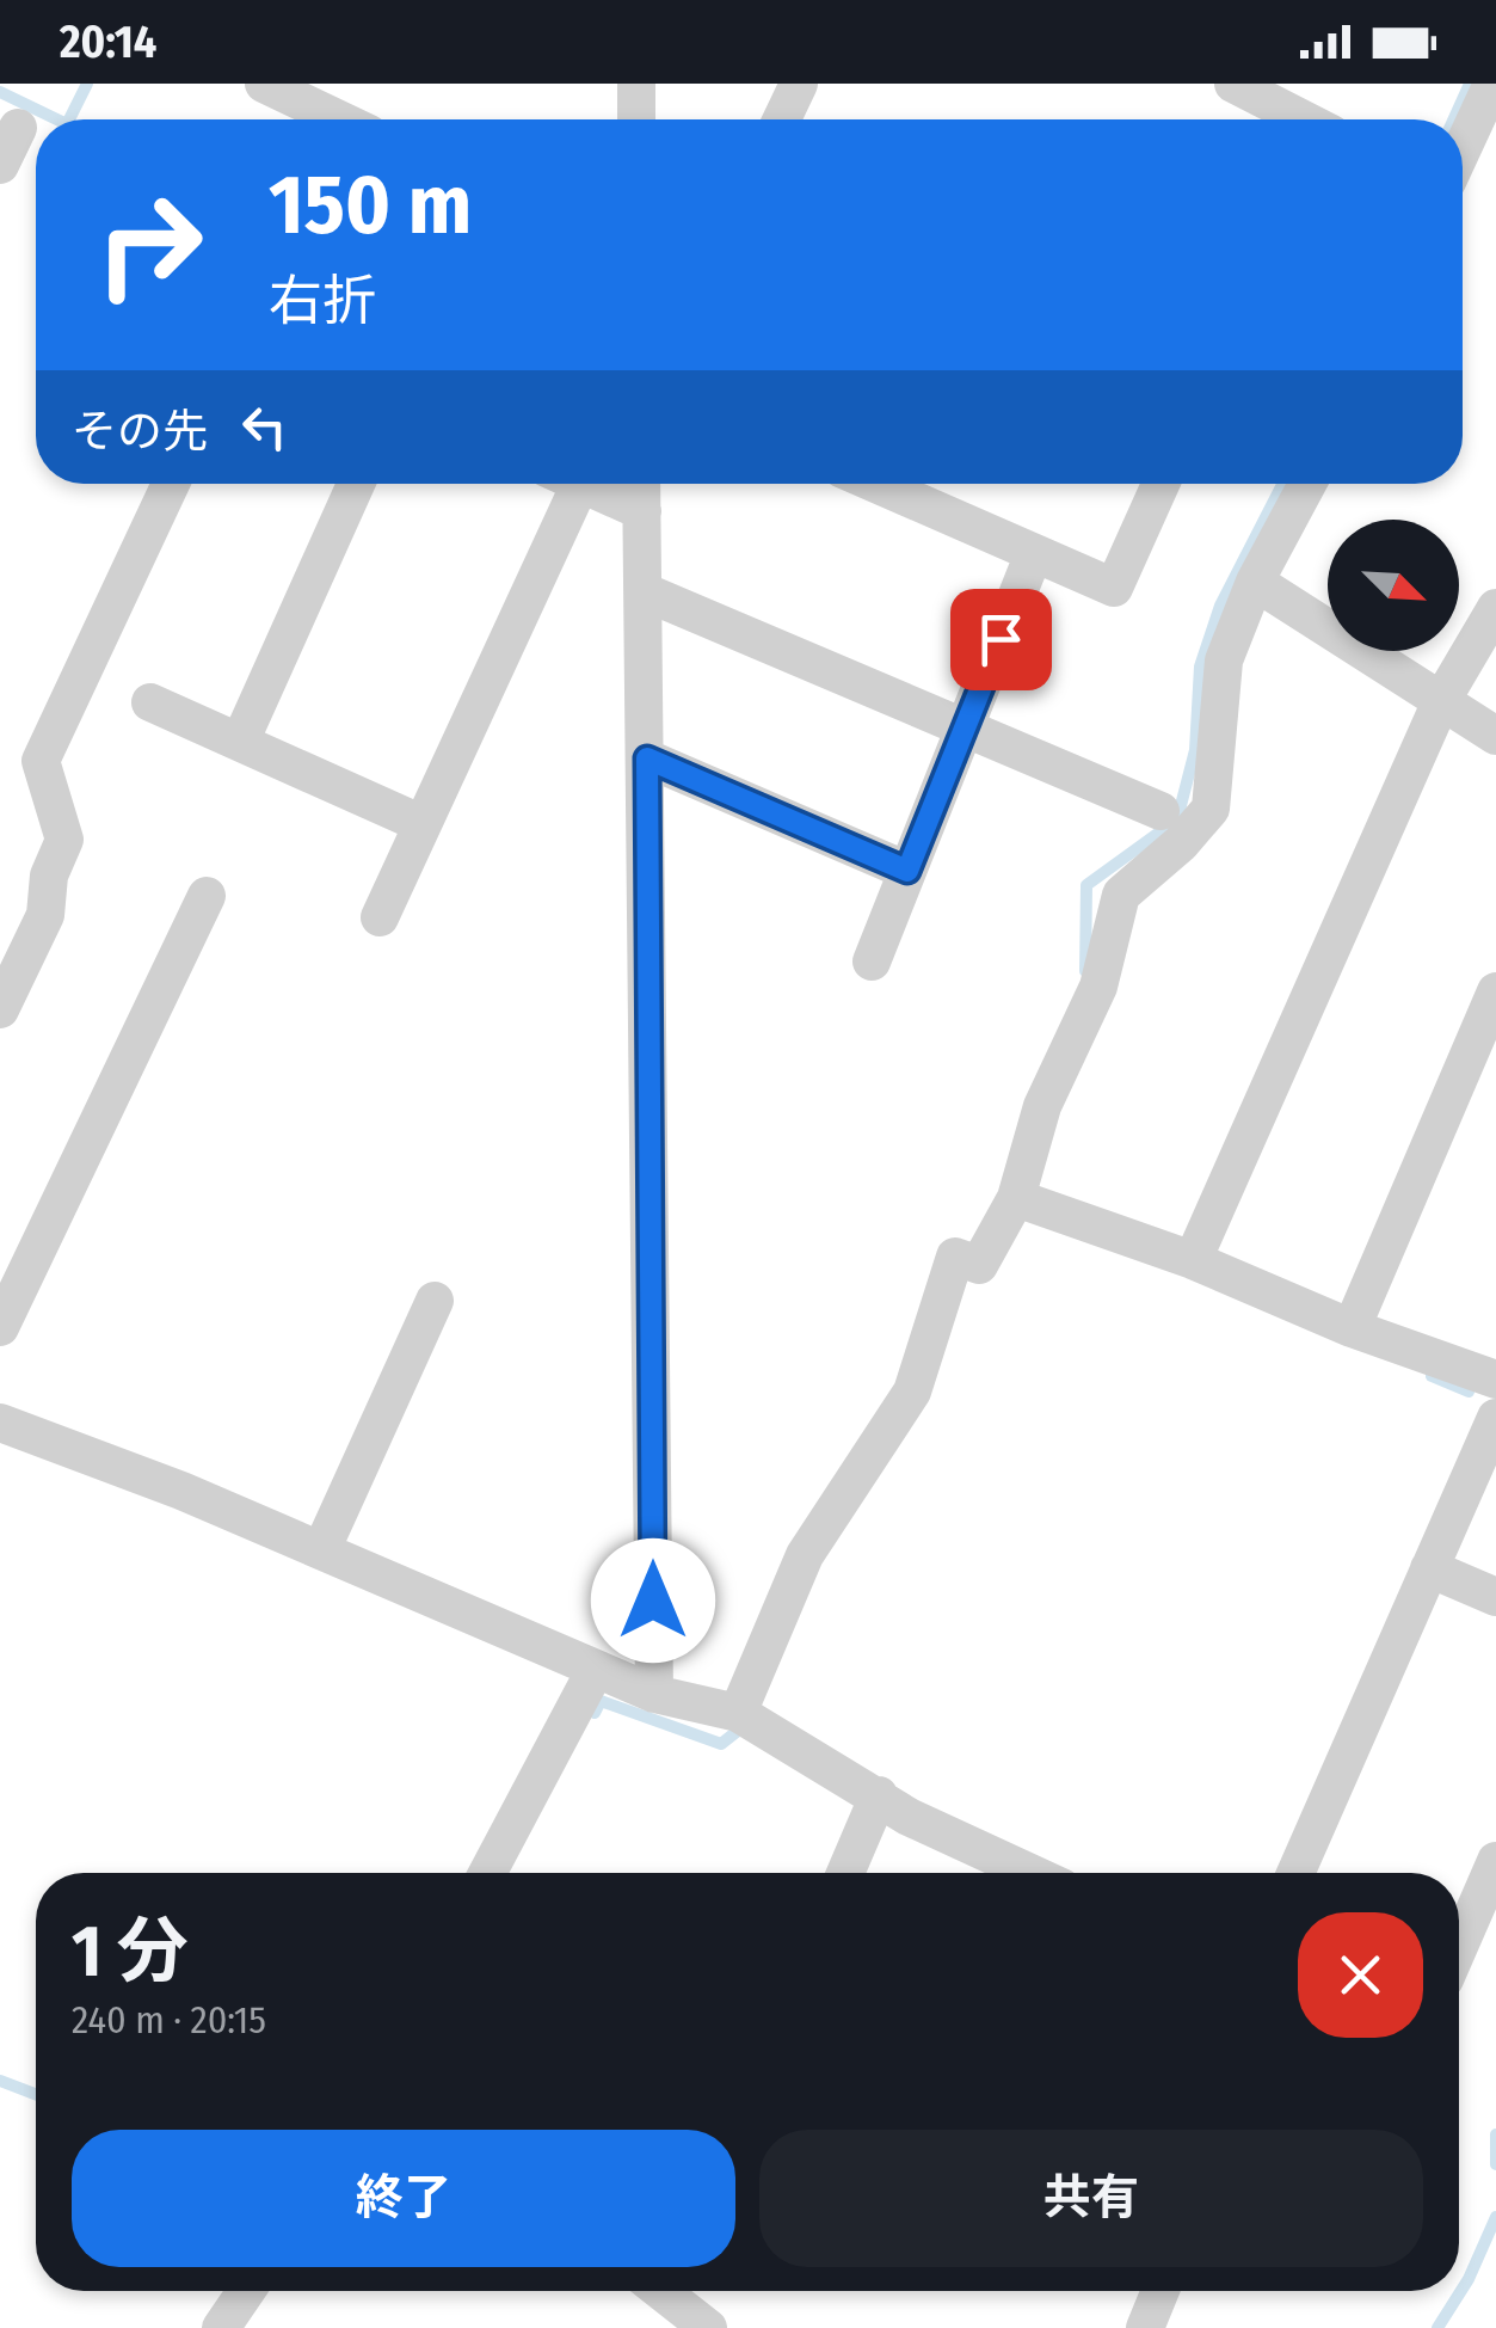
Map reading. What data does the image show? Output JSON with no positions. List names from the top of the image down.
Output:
{
  "north": "bottom right",
  "page": {
    "status": "20:14",
    "turn": ["150 m", "右折"],
    "then": "その先",
    "heading": ["1 分", "240 m · 20:15"],
    "buttons": ["終了", "共有"]
  }
}
